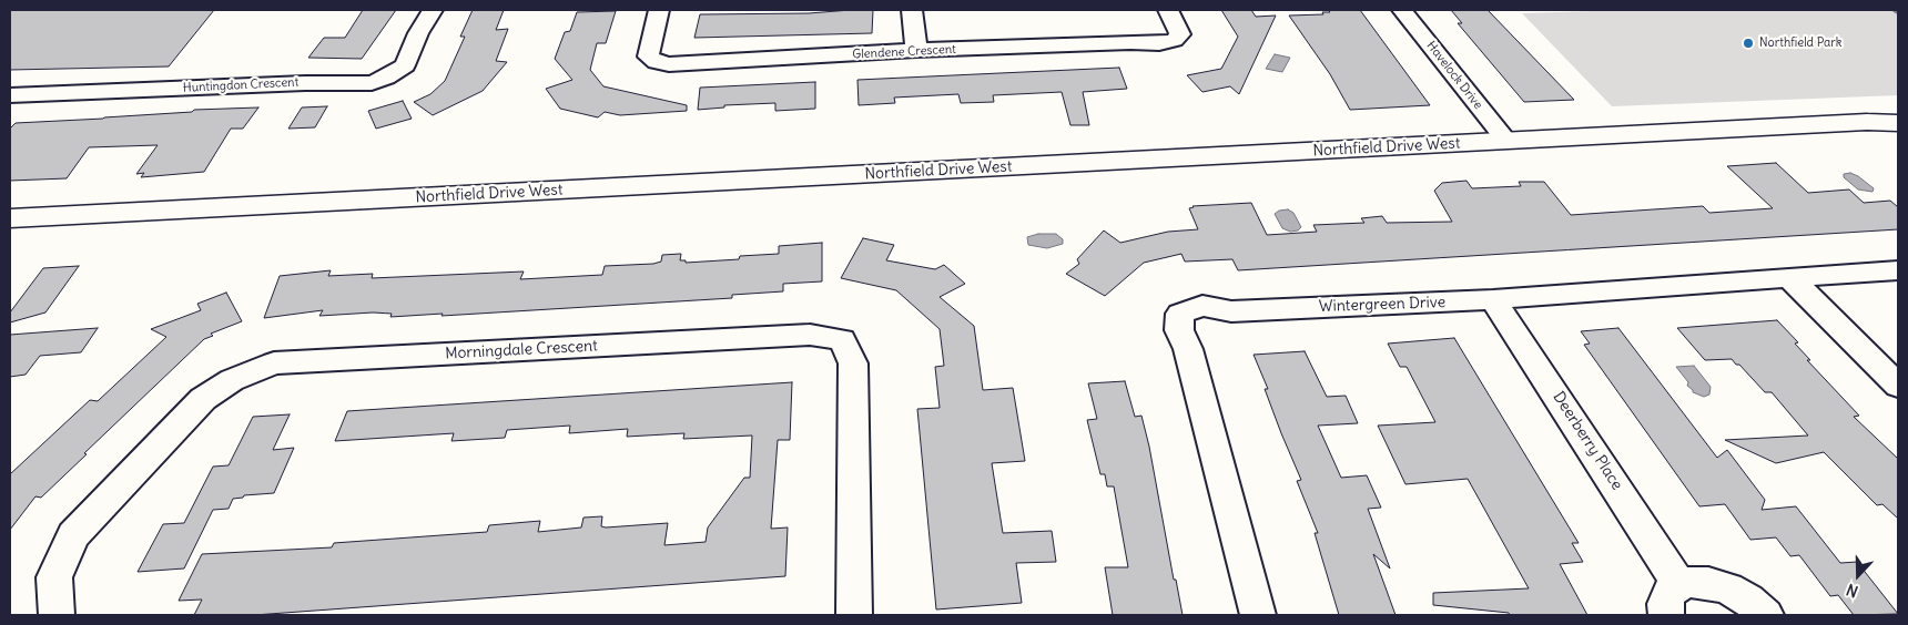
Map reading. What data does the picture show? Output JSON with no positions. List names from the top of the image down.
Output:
{
  "streets": {
    "main road": ["Northfield Drive West"],
    "street": [
      "Glendene Crescent",
      "Havelock Drive",
      "Huntingdon Crescent",
      "Wintergreen Drive",
      "Morningdale Crescent",
      "Deerberry Place"
    ]
  },
  "crossings": [
    ["Havelock Drive", "Northfield Drive West"],
    ["Wintergreen Drive", "Deerberry Place"]
  ],
  "places": ["Northfield Park"],
  "north": "bottom"
}
